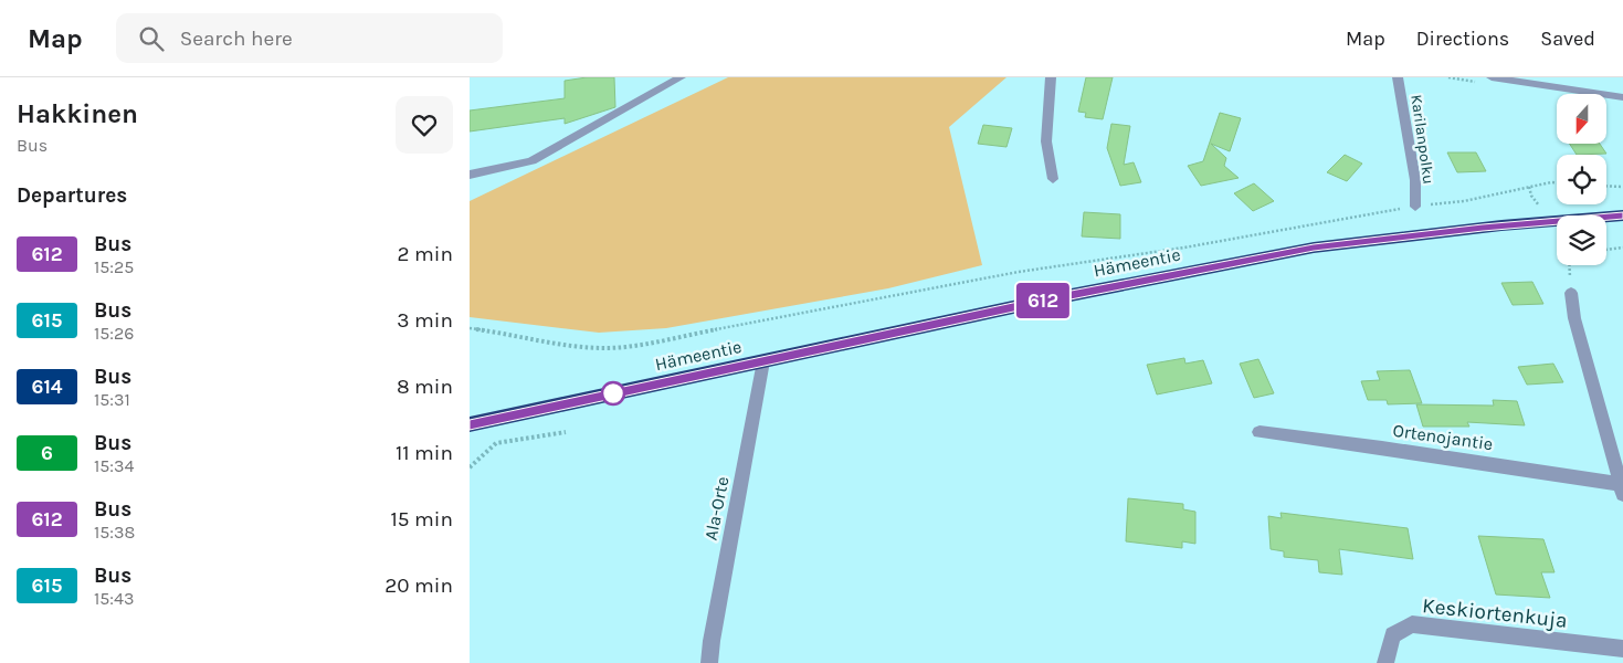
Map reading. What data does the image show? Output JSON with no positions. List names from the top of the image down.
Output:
{
  "streets": {
    "highway": ["Hämeentie"],
    "street": [
      "Karilanpolku",
      "Ortenojantie",
      "Ala-Orte",
      "Keskiortenkuja"
    ]
  },
  "crossings": [
    ["Hämeentie", "Ala-Orte"]
  ],
  "lines": ["bus line 612"],
  "north": "bottom",
  "page": {
    "header": "Map",
    "search": "Search here",
    "nav": ["Map", "Directions", "Saved"],
    "heading": [
      ["Hakkinen", "Bus"],
      "Departures"
    ],
    "on_map": "612",
    "list": [
      {
        "mark": "612",
        "name": "Bus",
        "note": "15:25",
        "value": "2 min"
      },
      {
        "mark": "615",
        "name": "Bus",
        "note": "15:26",
        "value": "3 min"
      },
      {
        "mark": "614",
        "name": "Bus",
        "note": "15:31",
        "value": "8 min"
      },
      {
        "mark": "6",
        "name": "Bus",
        "note": "15:34",
        "value": "11 min"
      },
      {
        "mark": "612",
        "name": "Bus",
        "note": "15:38",
        "value": "15 min"
      },
      {
        "mark": "615",
        "name": "Bus",
        "note": "15:43",
        "value": "20 min"
      }
    ]
  }
}
